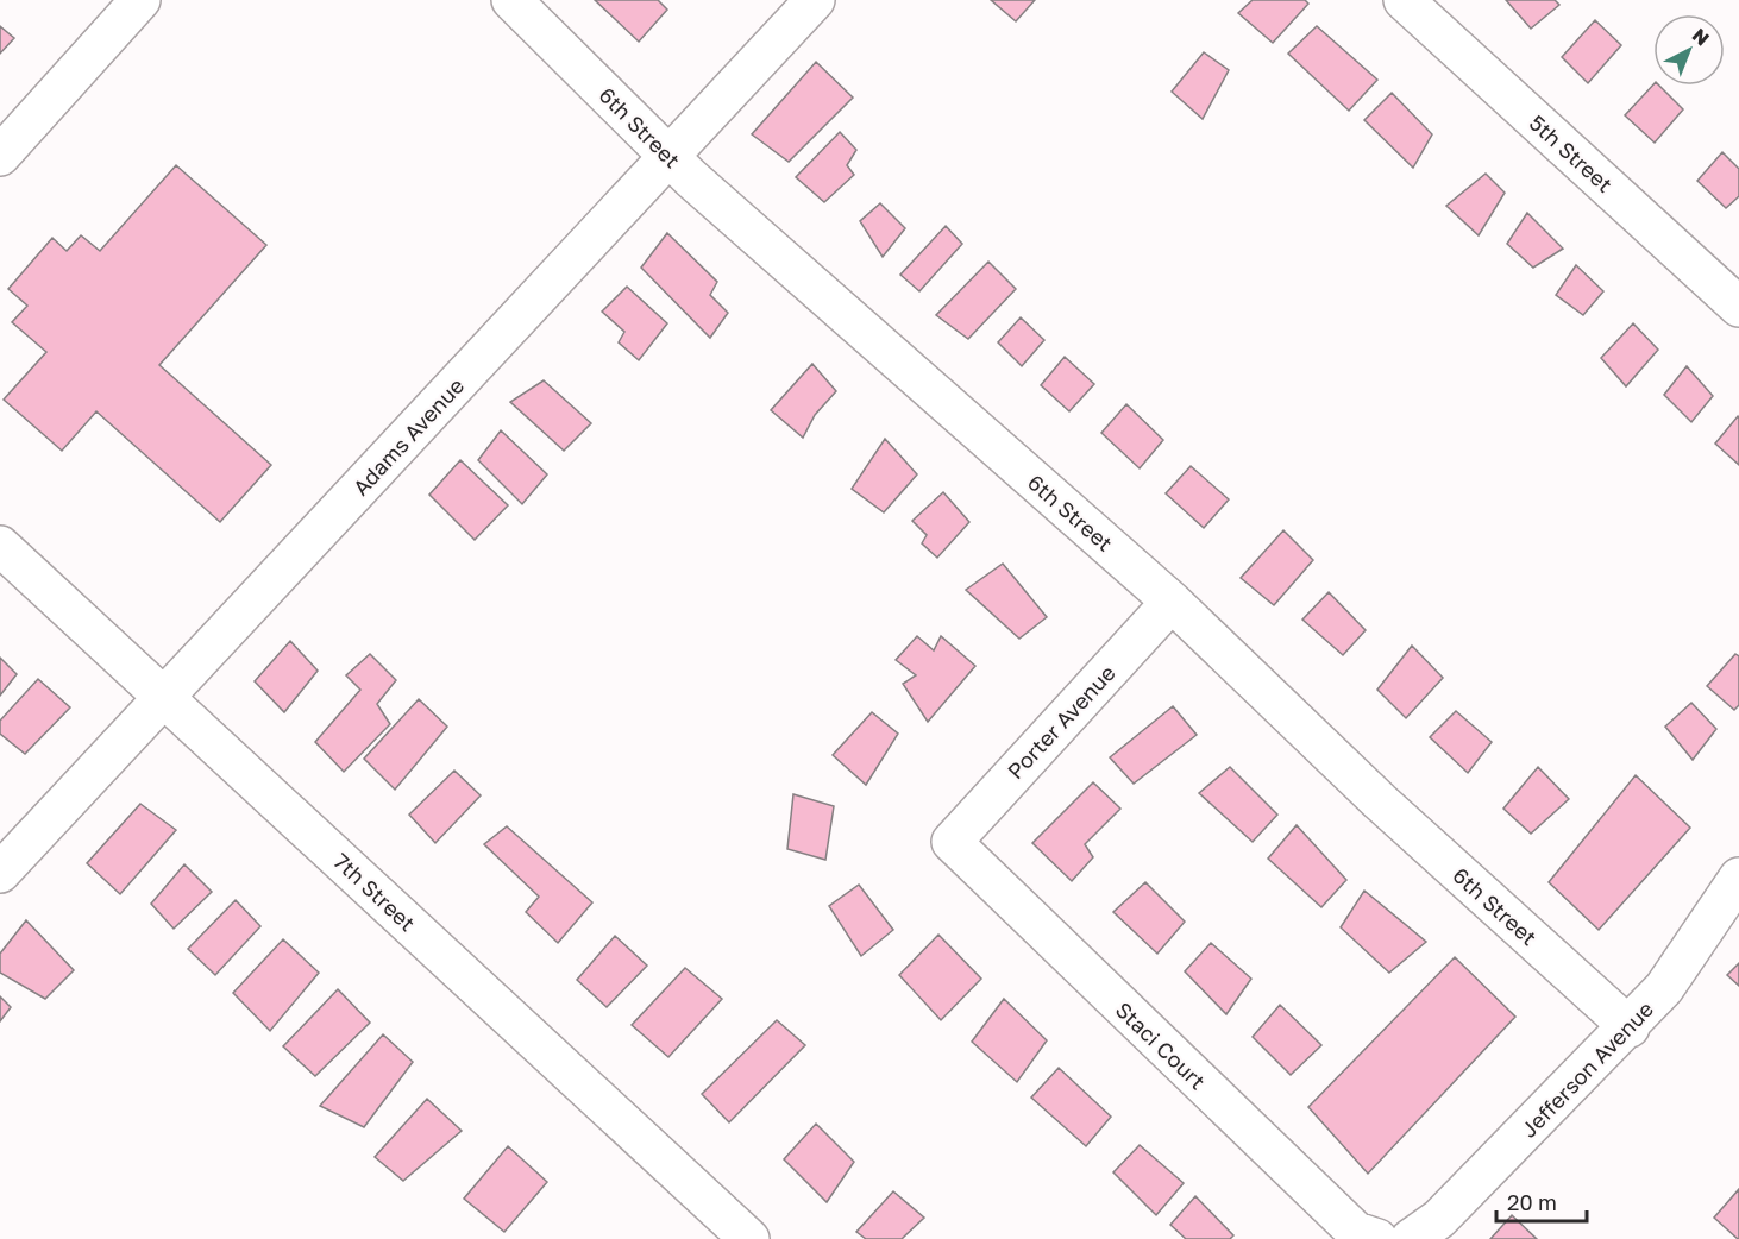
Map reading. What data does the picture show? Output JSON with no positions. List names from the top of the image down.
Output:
{
  "streets": {
    "street": [
      "6th Street",
      "5th Street",
      "Adams Avenue",
      "Porter Avenue",
      "7th Street",
      "Staci Court",
      "Jefferson Avenue"
    ]
  },
  "crossings": [
    ["6th Street", "Adams Avenue"],
    ["6th Street", "Porter Avenue"],
    ["6th Street", "Jefferson Avenue"],
    ["Adams Avenue", "7th Street"],
    ["Porter Avenue", "Staci Court"]
  ],
  "scale_bar": "20 m",
  "north": "top right"
}
